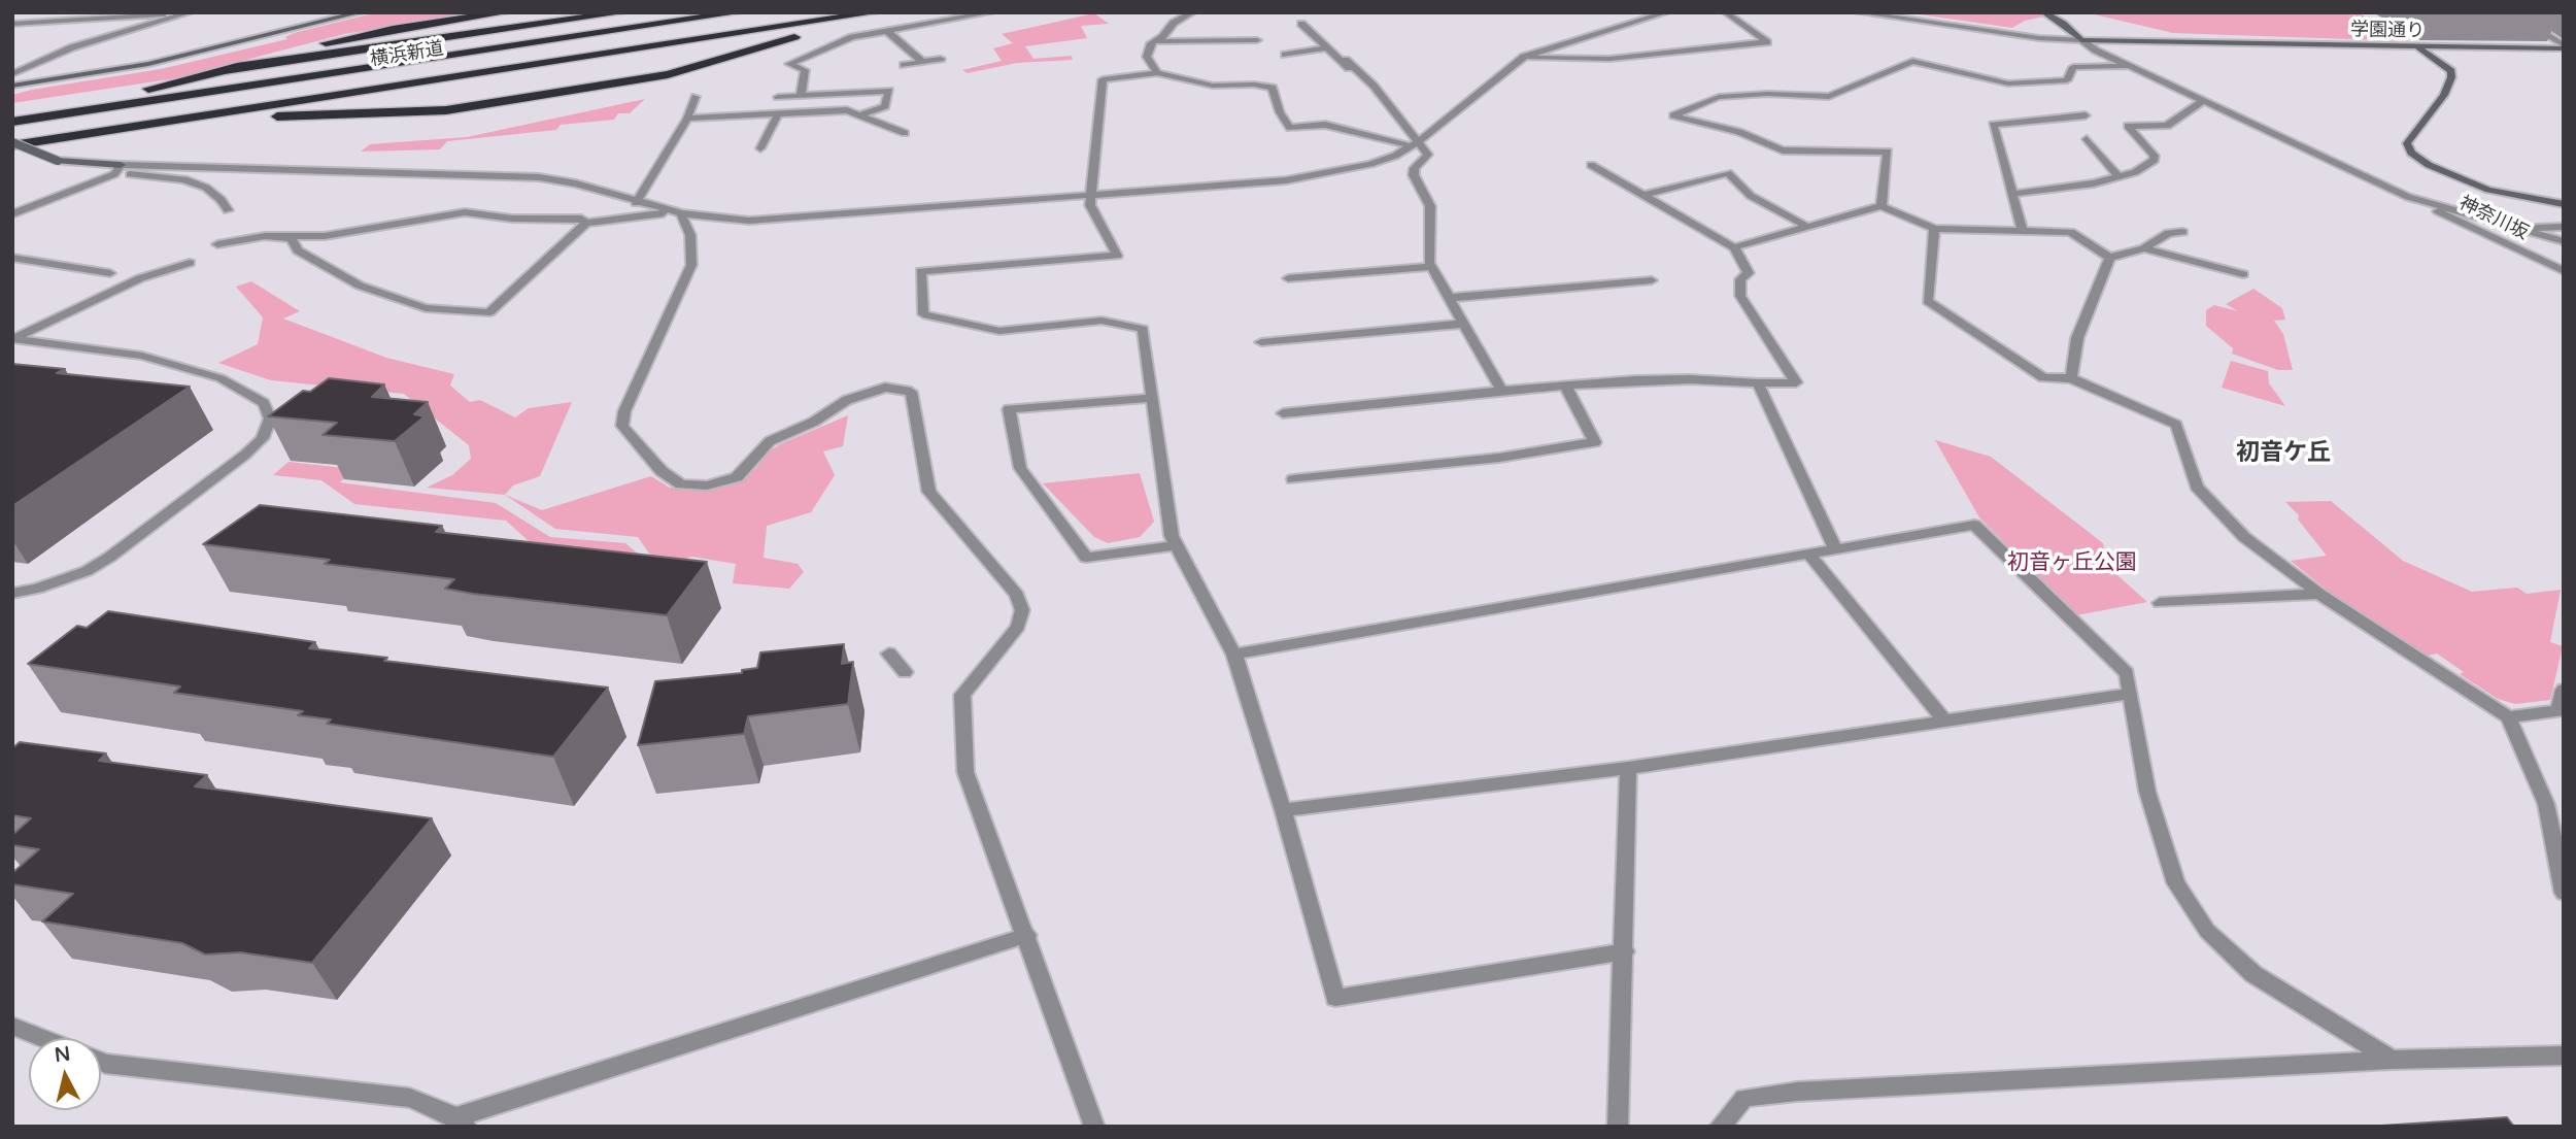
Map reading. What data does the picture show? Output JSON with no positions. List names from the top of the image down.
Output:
{
  "streets": {
    "highway": ["横浜新道"],
    "street": ["学園通り", "神奈川坂"]
  },
  "districts": ["初音ケ丘"],
  "parks": ["初音ヶ丘公園"],
  "north": "top"
}
